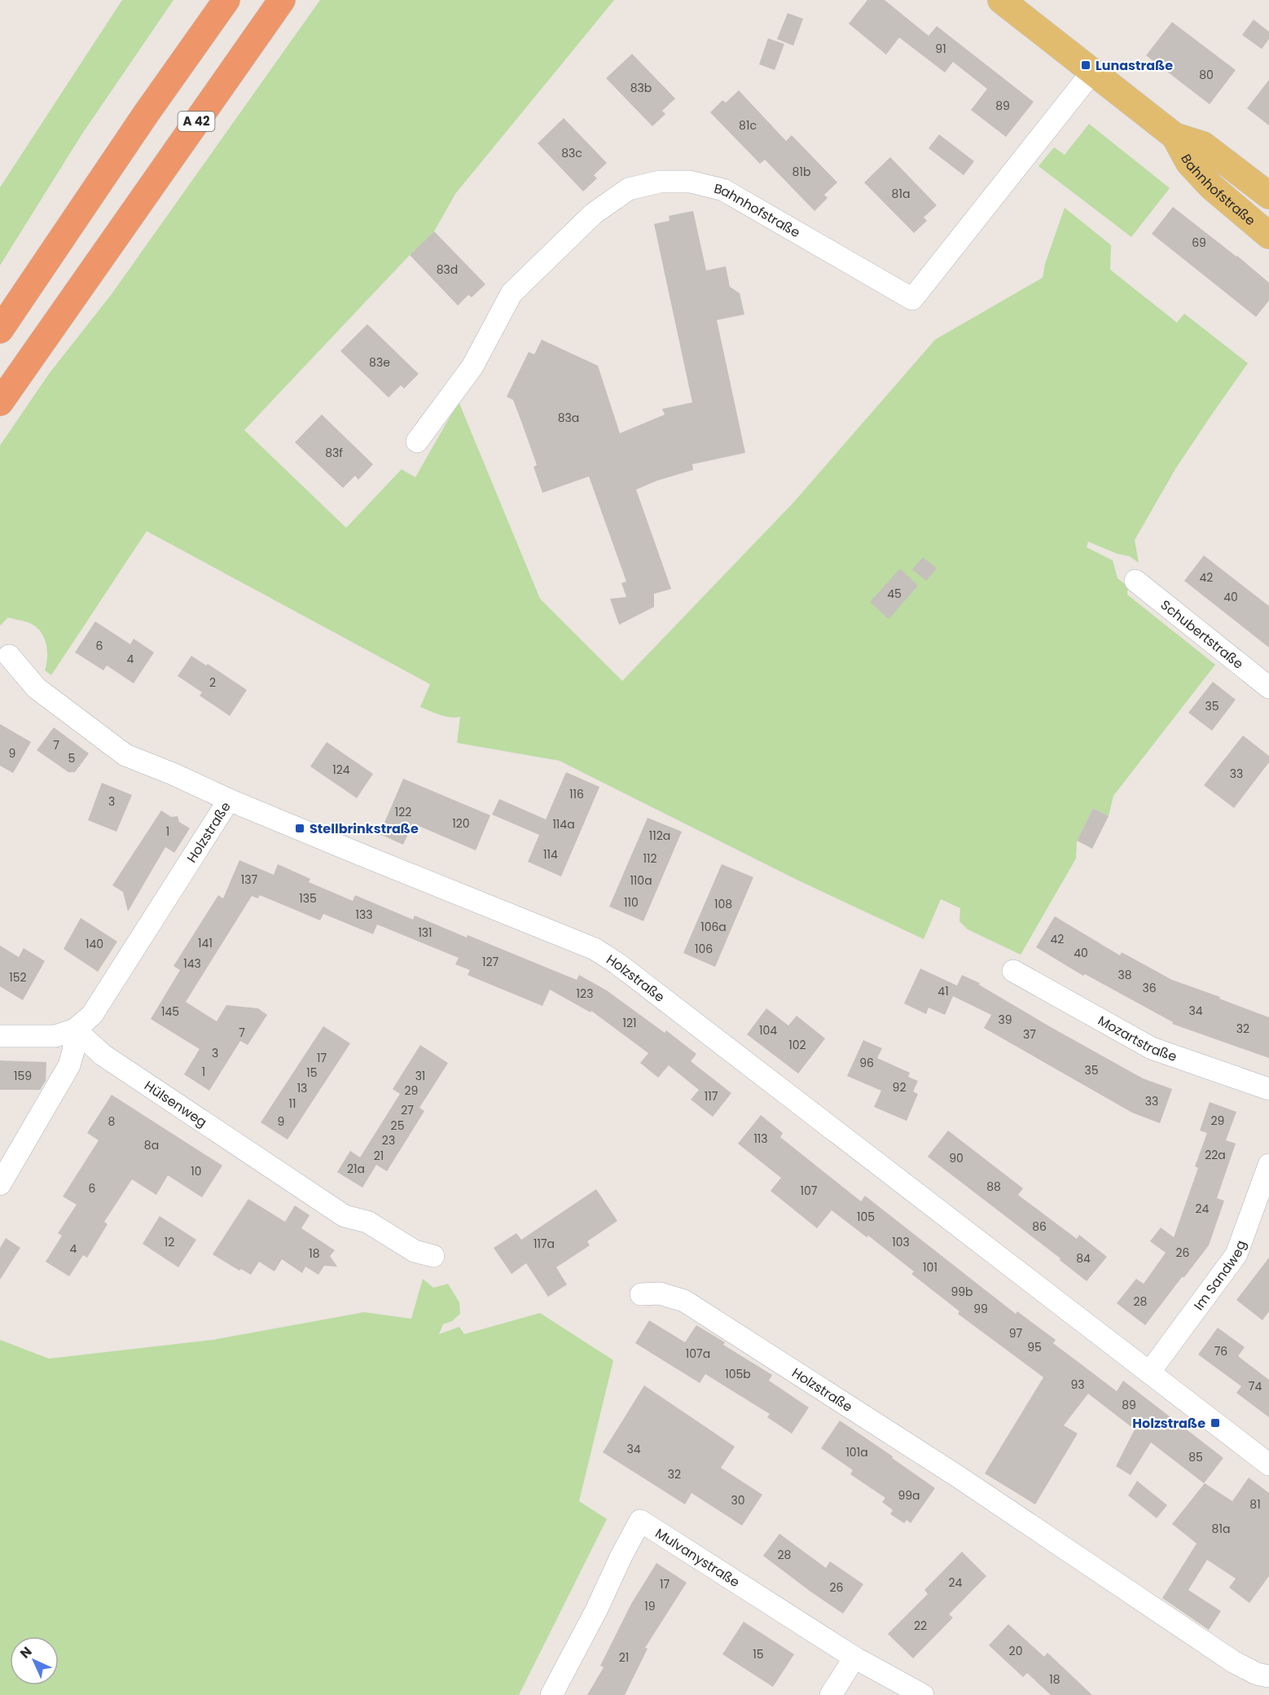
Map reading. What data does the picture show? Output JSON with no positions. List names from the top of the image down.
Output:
{
  "streets": {
    "highway": ["A 42"],
    "main road": ["Bahnhofstraße"],
    "street": [
      "Schubertstraße",
      "Holzstraße",
      "Mozartstraße",
      "Hülsenweg",
      "Im Sandweg",
      "Mulvanystraße"
    ]
  },
  "crossings": [
    ["Holzstraße", "Hülsenweg"],
    ["Holzstraße", "Im Sandweg"]
  ],
  "places": {
    "transit": ["Lunastraße", "Stellbrinkstraße", "Holzstraße"]
  },
  "house_numbers": [
    "91",
    "80",
    "83b",
    "89",
    "81c",
    "83c",
    "81b",
    "81a",
    "69",
    "83d",
    "83e",
    "83a",
    "83f",
    "42",
    "45",
    "40",
    "6",
    "4",
    "2",
    "35",
    "7",
    "9",
    "5",
    "124",
    "33",
    "116",
    "3",
    "122",
    "120",
    "114a",
    "1",
    "112a",
    "114",
    "112",
    "137",
    "110a",
    "135",
    "110",
    "108",
    "133",
    "106a",
    "131",
    "42",
    "141",
    "140",
    "106",
    "40",
    "127",
    "143",
    "38",
    "152",
    "36",
    "41",
    "123",
    "34",
    "145",
    "39",
    "121",
    "32",
    "104",
    "7",
    "37",
    "102",
    "3",
    "17",
    "96",
    "35",
    "1",
    "15",
    "159",
    "31",
    "92",
    "13",
    "29",
    "117",
    "33",
    "11",
    "27",
    "29",
    "8",
    "9",
    "25",
    "113",
    "23",
    "8a",
    "22a",
    "21",
    "90",
    "21a",
    "10",
    "88",
    "6",
    "107",
    "24",
    "105",
    "86",
    "12",
    "103",
    "117a",
    "4",
    "26",
    "18",
    "84",
    "101",
    "99b",
    "28",
    "99",
    "97",
    "95",
    "76",
    "107a",
    "105b",
    "93",
    "74",
    "89",
    "34",
    "101a",
    "85",
    "32",
    "99a",
    "30",
    "81",
    "81a",
    "28",
    "24",
    "17",
    "26",
    "19",
    "22",
    "20",
    "15",
    "21",
    "18"
  ],
  "north": "top left"
}
